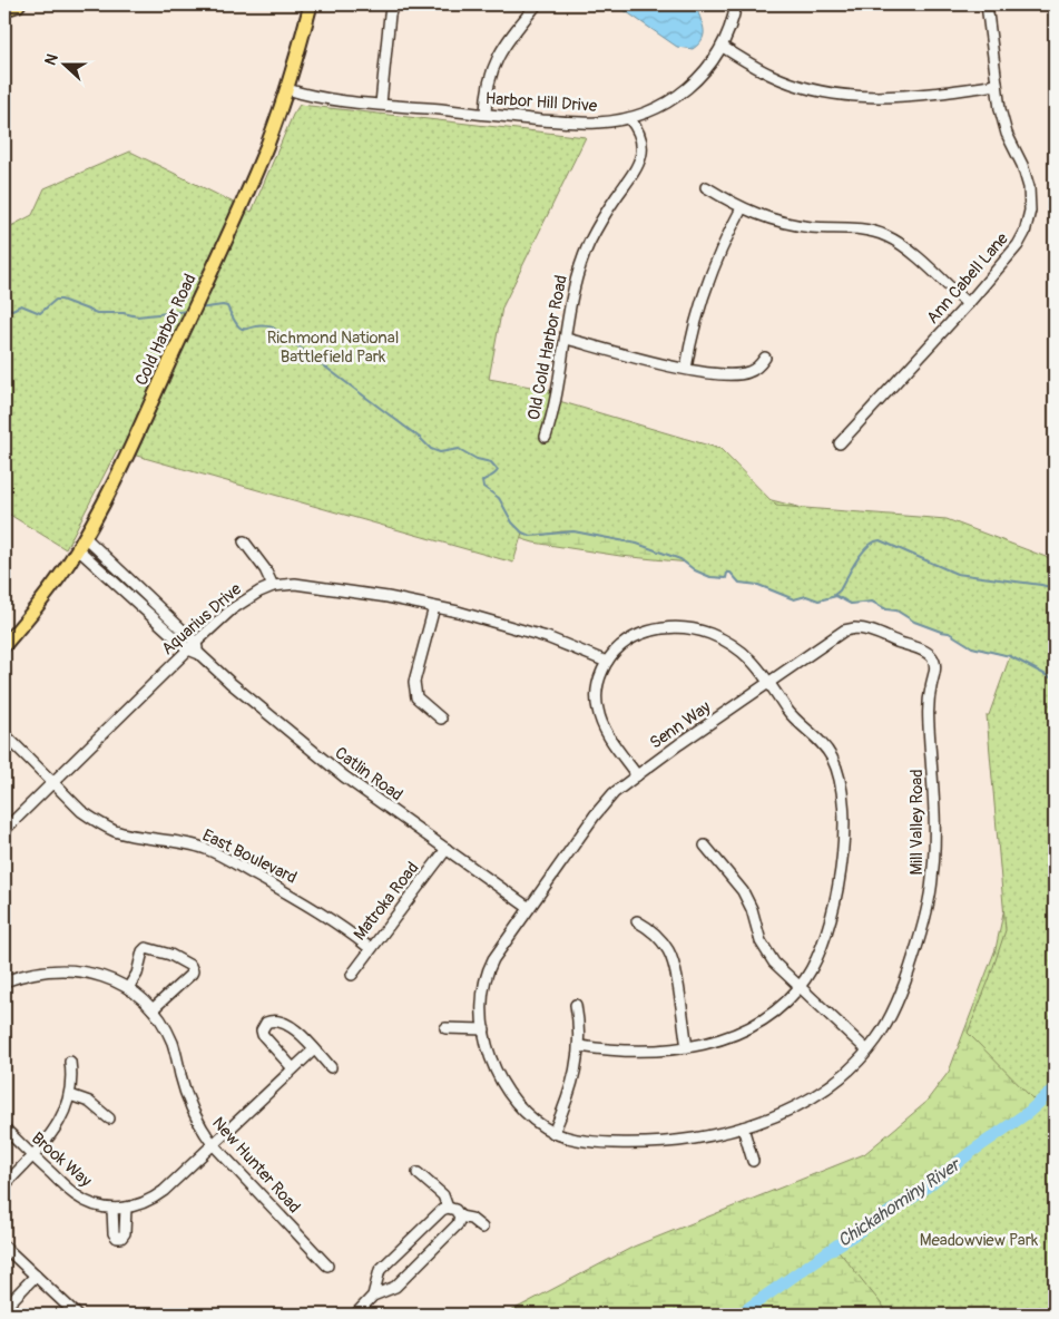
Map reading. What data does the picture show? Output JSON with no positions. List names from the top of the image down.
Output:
{
  "streets": {
    "main road": ["Cold Harbor Road"],
    "street": [
      "Harbor Hill Drive",
      "Ann Cabell Lane",
      "Old Cold Harbor Road",
      "Aquarius Drive",
      "Senn Way",
      "Catlin Road",
      "Mill Valley Road",
      "East Boulevard",
      "Matroka Road",
      "Brook Way",
      "New Hunter Road"
    ]
  },
  "crossings": [
    ["Harbor Hill Drive", "Cold Harbor Road"],
    ["Harbor Hill Drive", "Old Cold Harbor Road"],
    ["Cold Harbor Road", "Catlin Road"],
    ["Aquarius Drive", "Catlin Road"],
    ["Aquarius Drive", "East Boulevard"],
    ["Senn Way", "Catlin Road"],
    ["Senn Way", "Mill Valley Road"],
    ["Catlin Road", "Mill Valley Road"],
    ["Catlin Road", "Matroka Road"],
    ["East Boulevard", "Matroka Road"],
    ["Brook Way", "New Hunter Road"]
  ],
  "water": ["Chickahominy River"],
  "parks": ["Richmond National Battlefield Park", "Meadowview Park"],
  "north": "left"
}
